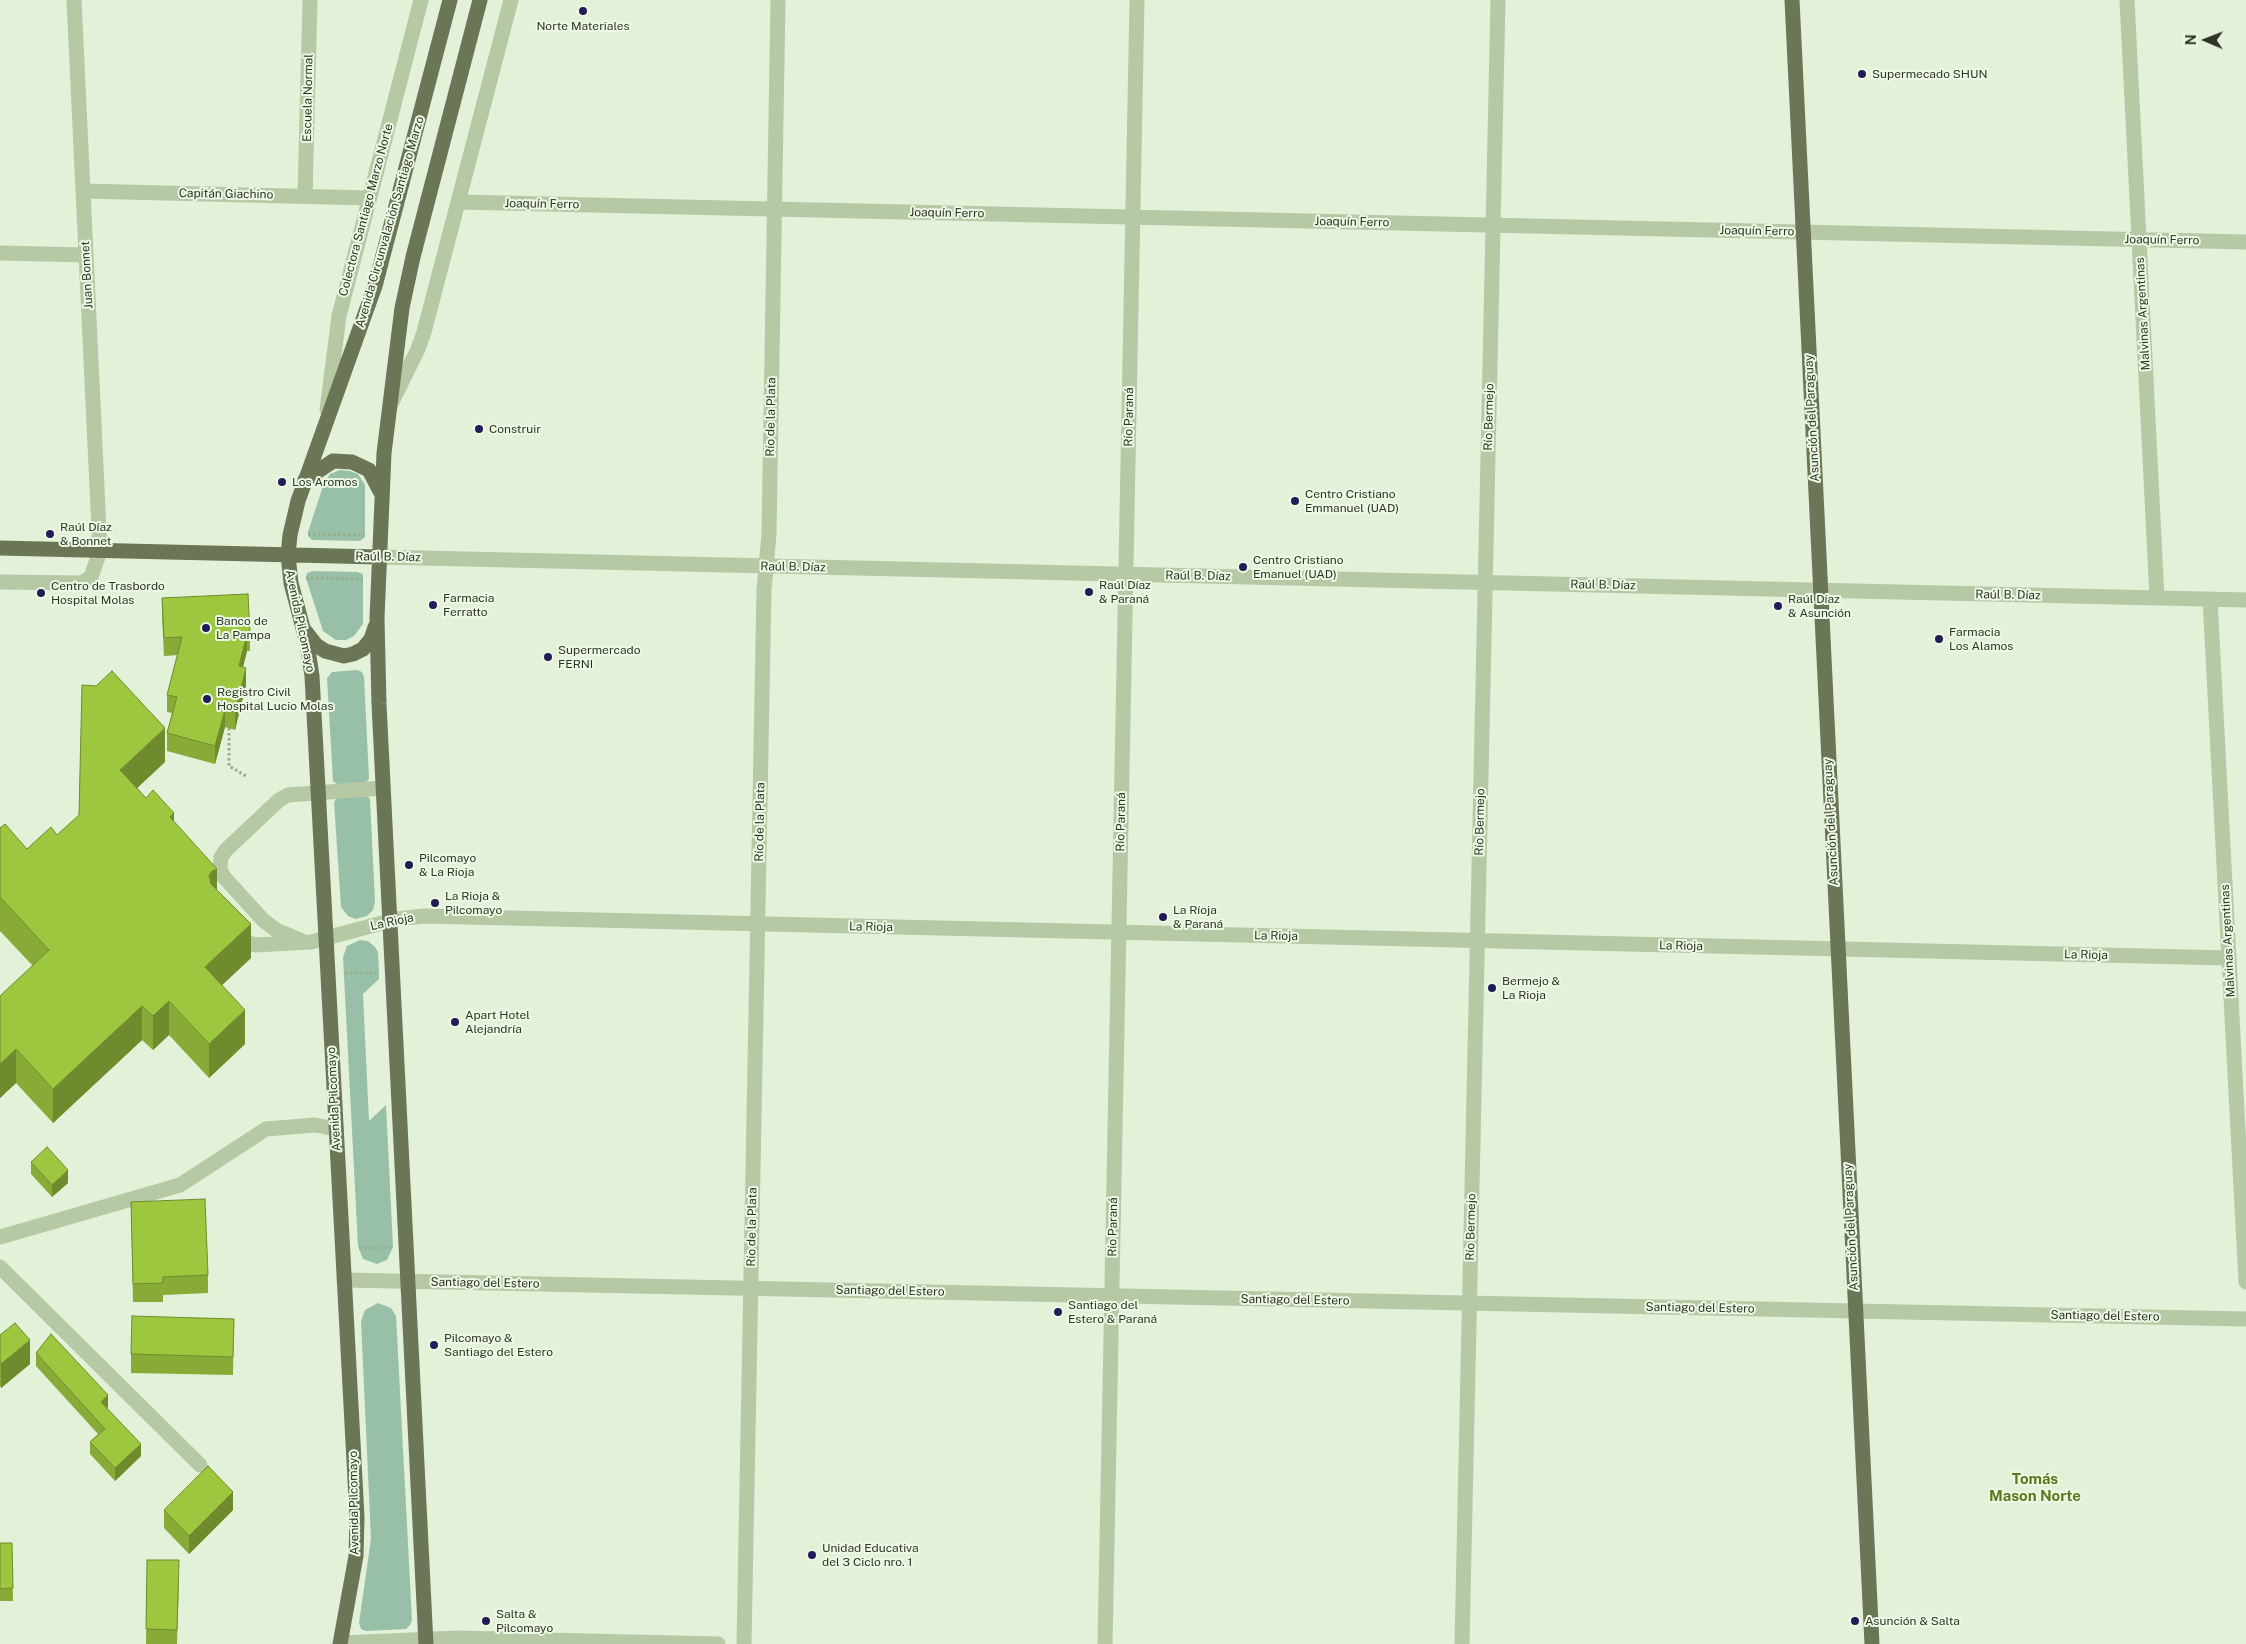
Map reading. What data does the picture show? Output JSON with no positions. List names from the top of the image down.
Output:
{
  "streets": {
    "main road": [
      "Avenida Circunvalación Santiago Marzo",
      "Asunción del Paraguay",
      "Raúl B. Díaz",
      "Avenida Pilcomayo"
    ],
    "street": [
      "Escuela Normal",
      "Capitán Giachino",
      "Joaquín Ferro",
      "Colectora Santiago Marzo Norte",
      "Juan Bonnet",
      "Malvinas Argentinas",
      "Río de la Plata",
      "Río Paraná",
      "Río Bermejo",
      "La Rioja",
      "Santiago del Estero"
    ]
  },
  "crossings": [
    ["Escuela Normal", "Capitán Giachino"],
    ["Capitán Giachino", "Colectora Santiago Marzo Norte"],
    ["Capitán Giachino", "Juan Bonnet"],
    ["Joaquín Ferro", "Malvinas Argentinas"],
    ["Joaquín Ferro", "Río de la Plata"],
    ["Joaquín Ferro", "Río Paraná"],
    ["Joaquín Ferro", "Río Bermejo"],
    ["Joaquín Ferro", "Asunción del Paraguay"],
    ["Colectora Santiago Marzo Norte", "Avenida Circunvalación Santiago Marzo"],
    ["Avenida Circunvalación Santiago Marzo", "Raúl B. Díaz"],
    ["Avenida Circunvalación Santiago Marzo", "Avenida Pilcomayo"],
    ["Juan Bonnet", "Raúl B. Díaz"],
    ["Malvinas Argentinas", "Raúl B. Díaz"],
    ["Malvinas Argentinas", "La Rioja"],
    ["Río de la Plata", "Raúl B. Díaz"],
    ["Río de la Plata", "La Rioja"],
    ["Río de la Plata", "Santiago del Estero"],
    ["Río Paraná", "Raúl B. Díaz"],
    ["Río Paraná", "La Rioja"],
    ["Río Paraná", "Santiago del Estero"],
    ["Río Bermejo", "Raúl B. Díaz"],
    ["Río Bermejo", "La Rioja"],
    ["Río Bermejo", "Santiago del Estero"],
    ["Asunción del Paraguay", "Raúl B. Díaz"],
    ["Asunción del Paraguay", "La Rioja"],
    ["Asunción del Paraguay", "Santiago del Estero"],
    ["Raúl B. Díaz", "Avenida Pilcomayo"],
    ["Avenida Pilcomayo", "La Rioja"],
    ["Avenida Pilcomayo", "Santiago del Estero"]
  ],
  "districts": ["Tomás Mason Norte"],
  "places": [
    "Norte Materiales",
    "Supermecado SHUN",
    "Construir",
    "Los Aromos",
    "Centro Cristiano Emmanuel (UAD)",
    "Raúl Díaz & Bonnet",
    "Centro Cristiano Emanuel (UAD)",
    "Raúl Díaz & Paraná",
    "Centro de Trasbordo Hospital Molas",
    "Farmacia Ferratto",
    "Raúl Díaz & Asunción",
    "Banco de La Pampa",
    "Farmacia Los Alamos",
    "Supermercado FERNI",
    "Registro Civil Hospital Lucio Molas",
    "Pilcomayo & La Rioja",
    "La Rioja & Pilcomayo",
    "La Ríoja & Paraná",
    "Bermejo & La Rioja",
    "Apart Hotel Alejandría",
    "Santiago del Estero & Paraná",
    "Pilcomayo & Santiago del Estero",
    "Unidad Educativa del 3 Ciclo nro. 1",
    "Salta & Pilcomayo",
    "Asunción & Salta"
  ],
  "north": "left"
}
